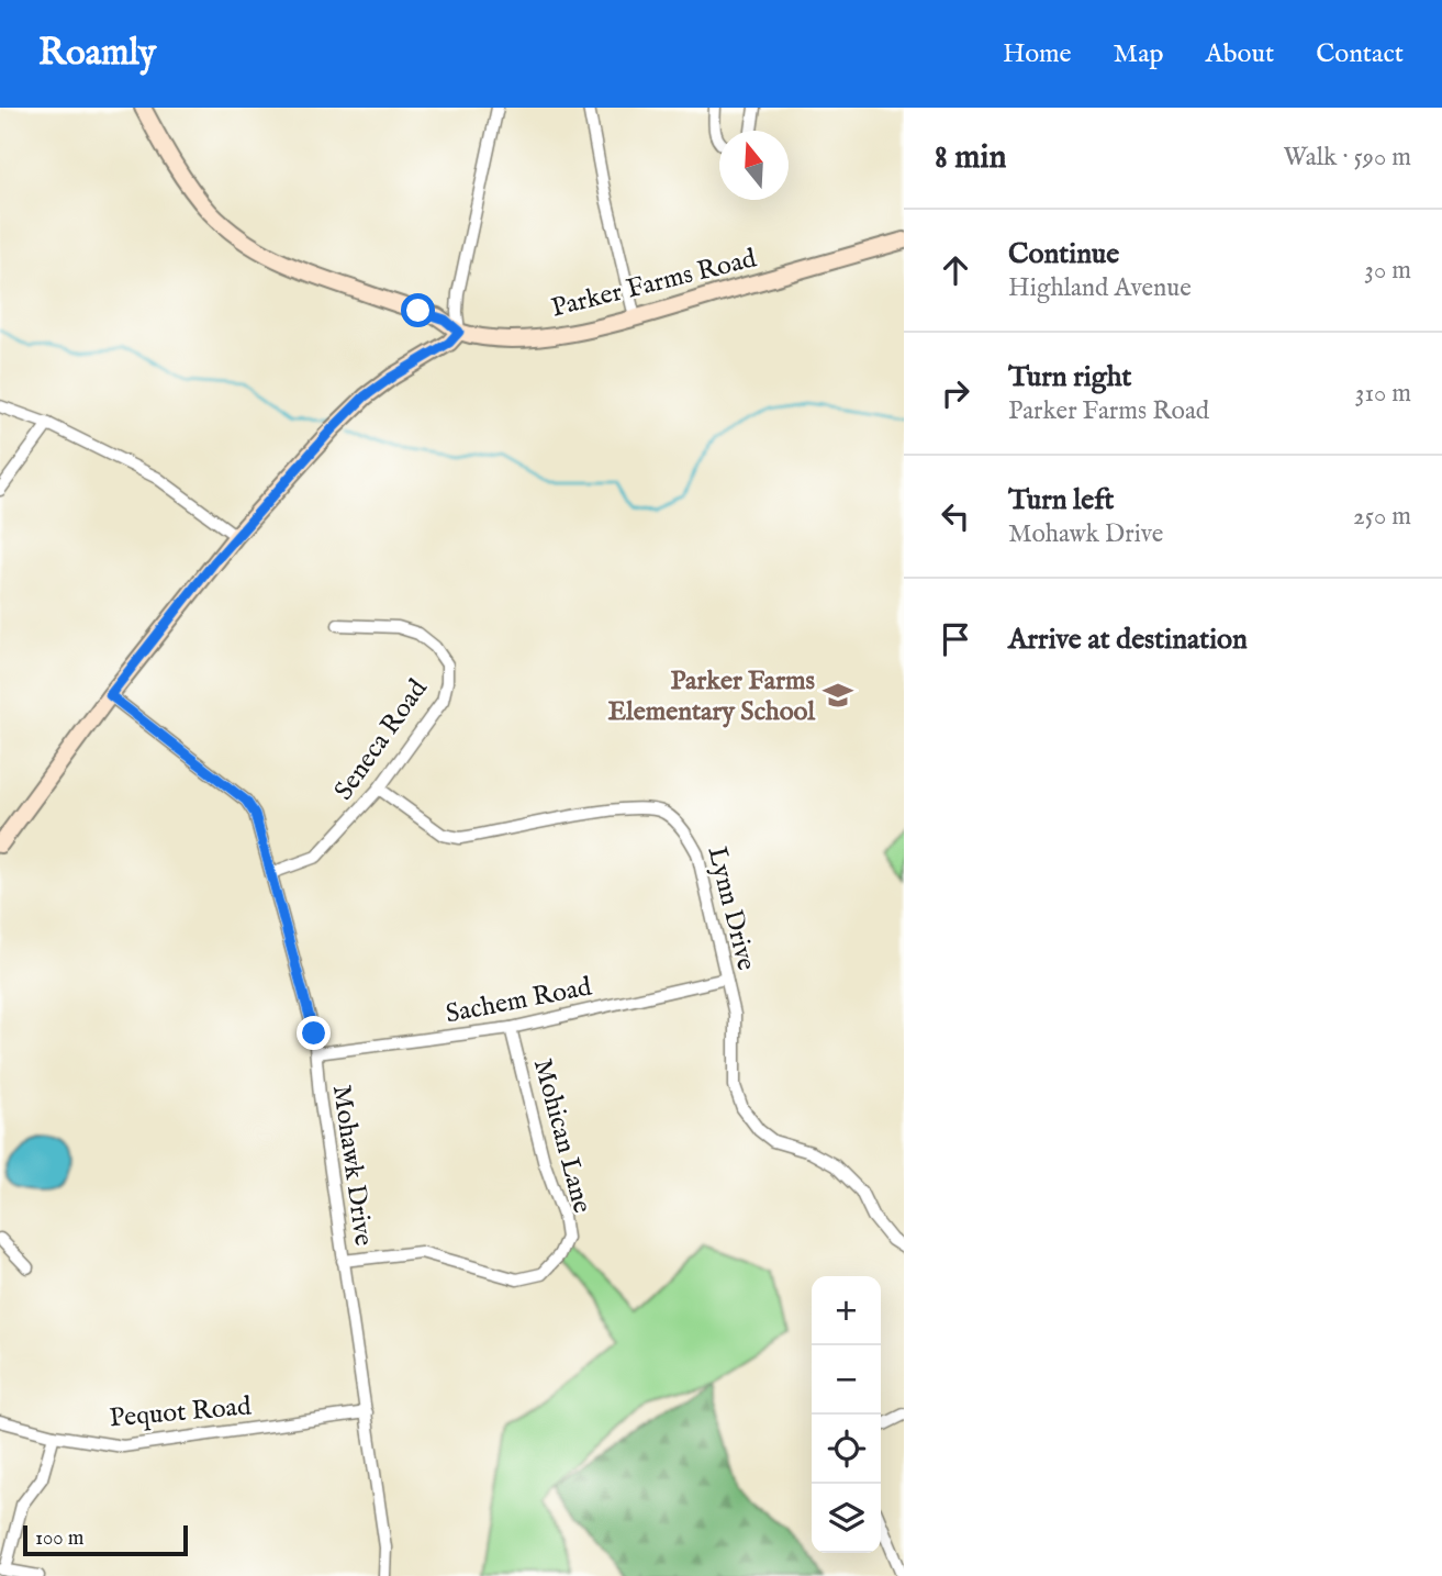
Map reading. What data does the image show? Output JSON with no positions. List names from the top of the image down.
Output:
{
  "streets": {
    "street": [
      "Parker Farms Road",
      "Seneca Road",
      "Lynn Drive",
      "Sachem Road",
      "Mohican Lane",
      "Mohawk Drive",
      "Pequot Road"
    ]
  },
  "crossings": [
    ["Seneca Road", "Lynn Drive"],
    ["Seneca Road", "Mohawk Drive"],
    ["Lynn Drive", "Sachem Road"],
    ["Sachem Road", "Mohican Lane"],
    ["Sachem Road", "Mohawk Drive"],
    ["Mohican Lane", "Mohawk Drive"],
    ["Mohawk Drive", "Pequot Road"]
  ],
  "places": {
    "school or university": ["Parker Farms Elementary School"]
  },
  "scale_bar": "100 m",
  "north": "top",
  "page": {
    "header": "Roamly",
    "nav": [
      "Home",
      "Map",
      "About",
      "Contact"
    ],
    "heading": ["8 min", "Walk · 590 m"],
    "list": [
      ["Continue", "Highland Avenue", "30 m"],
      ["Turn right", "Parker Farms Road", "310 m"],
      ["Turn left", "Mohawk Drive", "250 m"],
      "Arrive at destination"
    ],
    "map_buttons": ["+", "−"],
    "scale": "100 m"
  }
}
